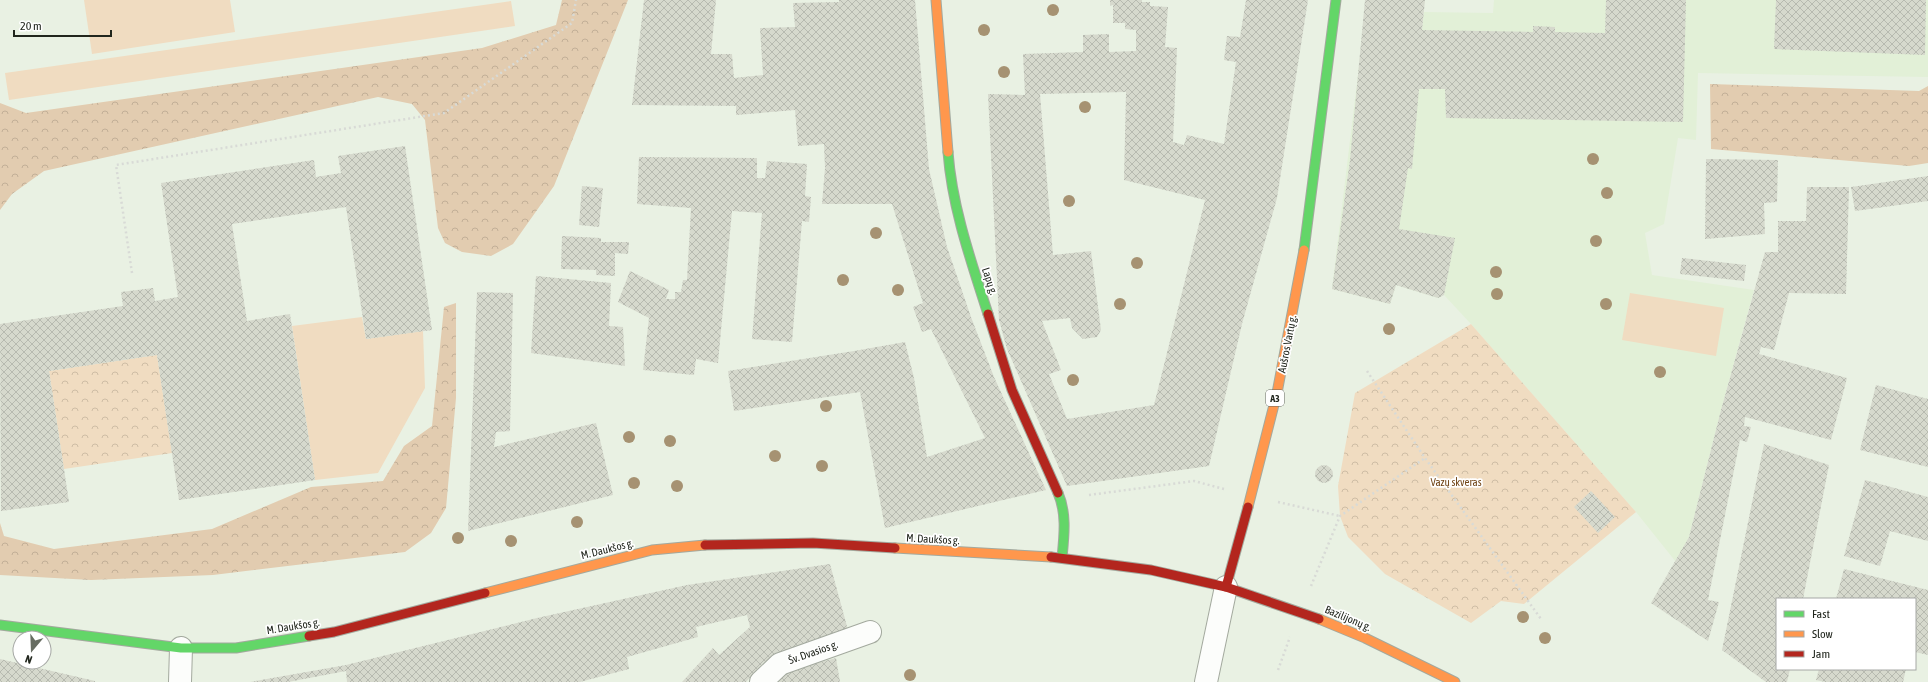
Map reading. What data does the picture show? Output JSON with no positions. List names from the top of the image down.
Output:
{
  "streets": {
    "main road": [
      "Lapų g.",
      "Aušros Vartų g.",
      "A3",
      "M. Daukšos g.",
      "Bazilijonų g."
    ],
    "street": ["Šv. Dvasios g."]
  },
  "crossings": [
    ["Lapų g.", "M. Daukšos g."],
    ["Aušros Vartų g.", "M. Daukšos g."],
    ["Aušros Vartų g.", "Bazilijonų g."],
    ["M. Daukšos g.", "Bazilijonų g."]
  ],
  "parks": ["Vazų skveras"],
  "legend": ["Fast", "Slow", "Jam"],
  "scale_bar": "20 m",
  "north": "bottom"
}
